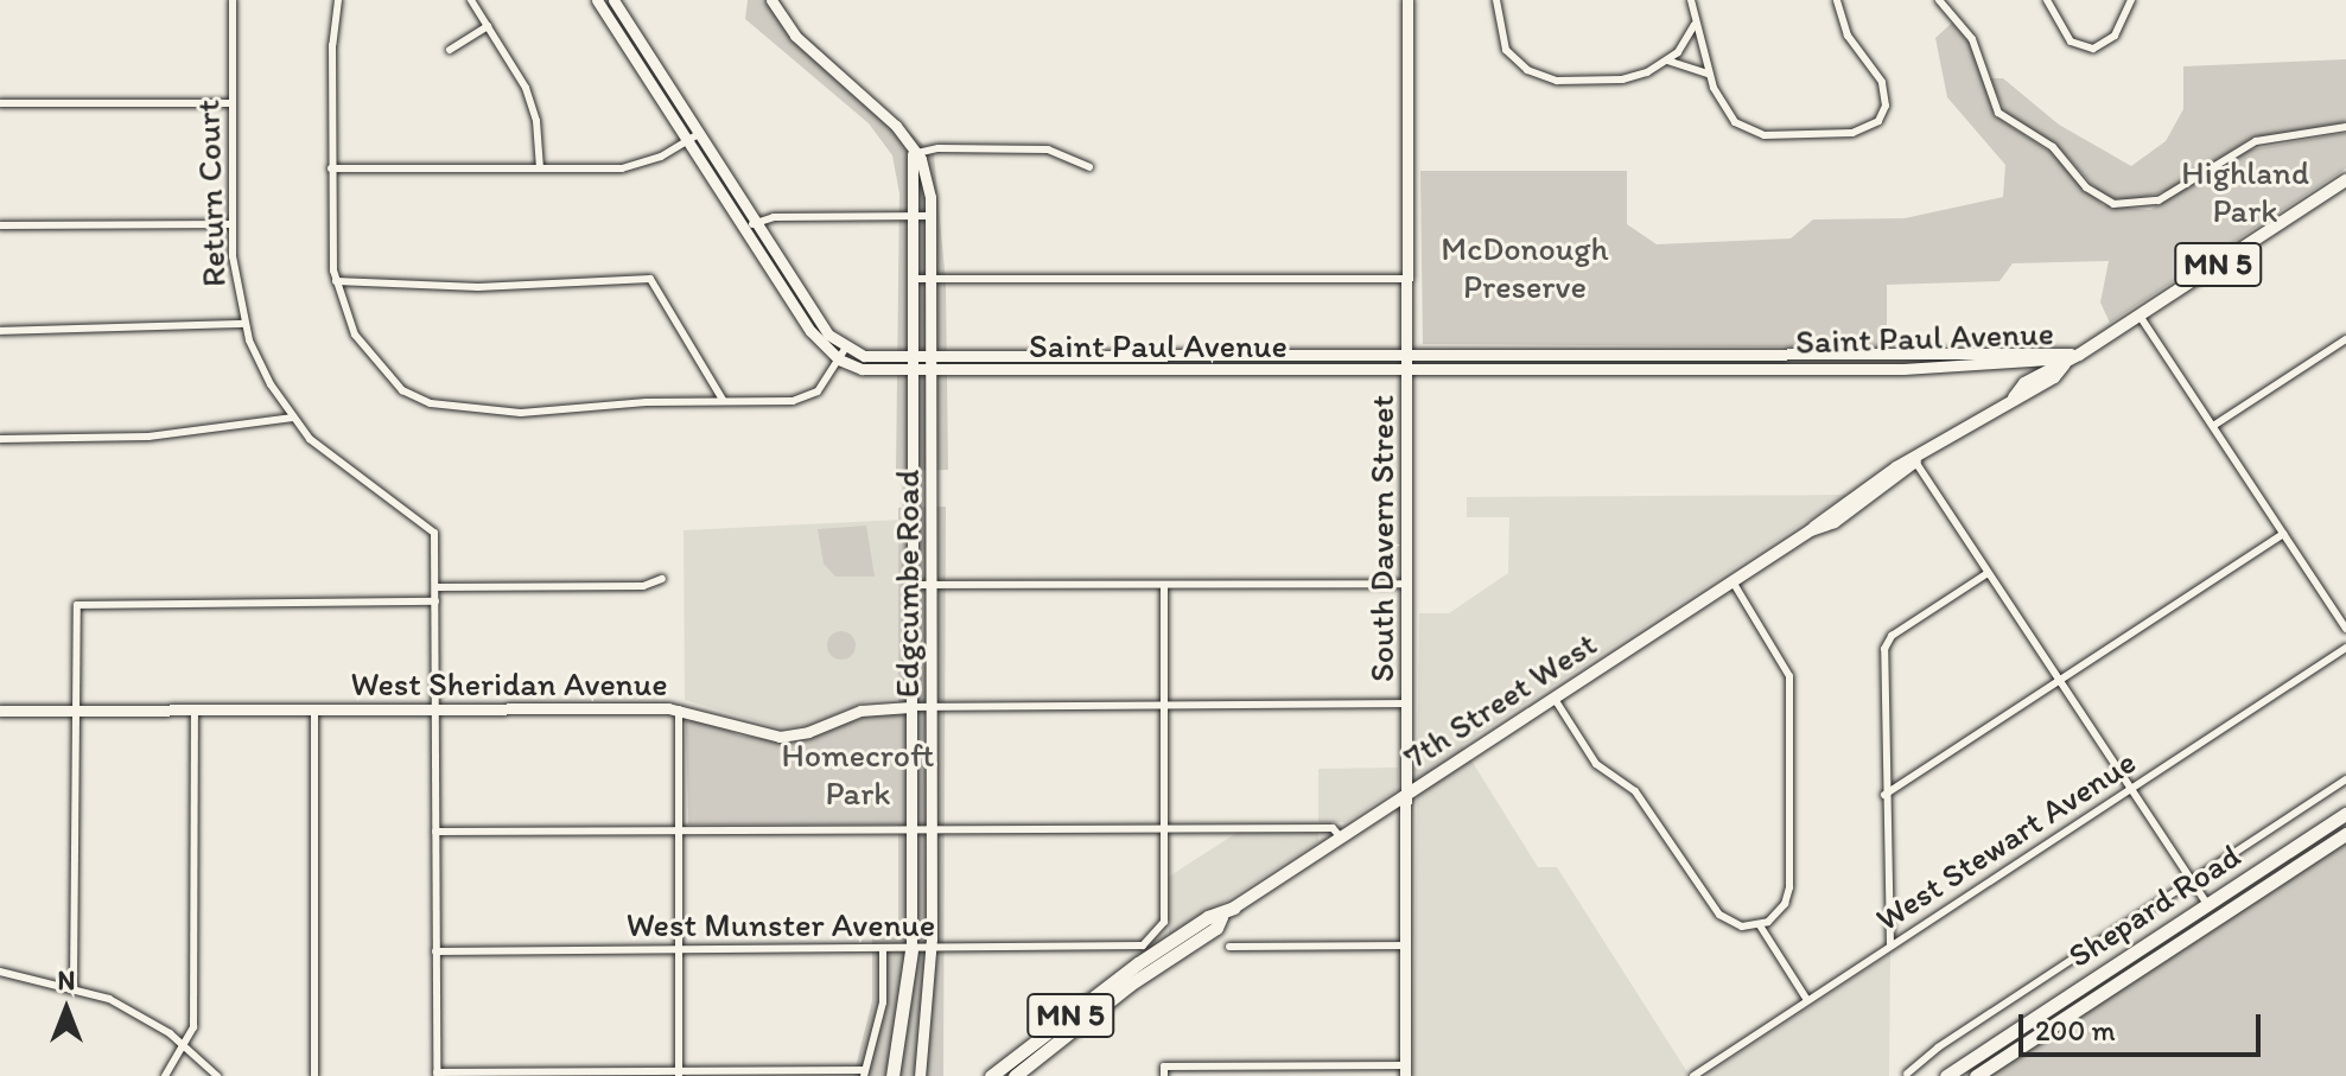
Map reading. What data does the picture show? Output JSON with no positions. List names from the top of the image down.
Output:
{
  "streets": {
    "highway": ["MN 5", "7th Street West", "Shepard Road"],
    "street": [
      "Return Court",
      "Saint Paul Avenue",
      "South Davern Street",
      "Edgcumbe Road",
      "West Sheridan Avenue",
      "West Stewart Avenue",
      "West Munster Avenue"
    ]
  },
  "crossings": [
    ["MN 5", "7th Street West"],
    ["Saint Paul Avenue", "South Davern Street"],
    ["Saint Paul Avenue", "Edgcumbe Road"],
    ["Saint Paul Avenue", "7th Street West"],
    ["South Davern Street", "West Sheridan Avenue"],
    ["South Davern Street", "7th Street West"],
    ["Edgcumbe Road", "West Sheridan Avenue"],
    ["Edgcumbe Road", "West Munster Avenue"]
  ],
  "parks": ["Highland Park", "McDonough Preserve", "Homecroft Park"],
  "scale_bar": "200 m",
  "north": "top"
}
